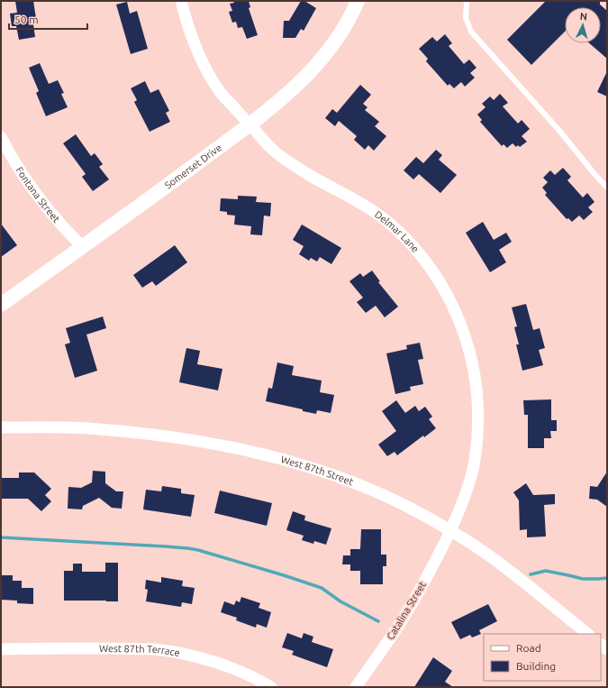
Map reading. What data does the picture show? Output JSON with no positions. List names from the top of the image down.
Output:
{
  "streets": {
    "street": [
      "Somerset Drive",
      "Fontana Street",
      "Delmar Lane",
      "West 87th Street",
      "Catalina Street",
      "West 87th Terrace"
    ]
  },
  "crossings": [
    ["Somerset Drive", "Fontana Street"],
    ["Somerset Drive", "Delmar Lane"],
    ["Delmar Lane", "West 87th Street"],
    ["Delmar Lane", "Catalina Street"],
    ["West 87th Street", "Catalina Street"]
  ],
  "legend": ["Road", "Building"],
  "scale_bar": "50 m",
  "north": "top"
}
